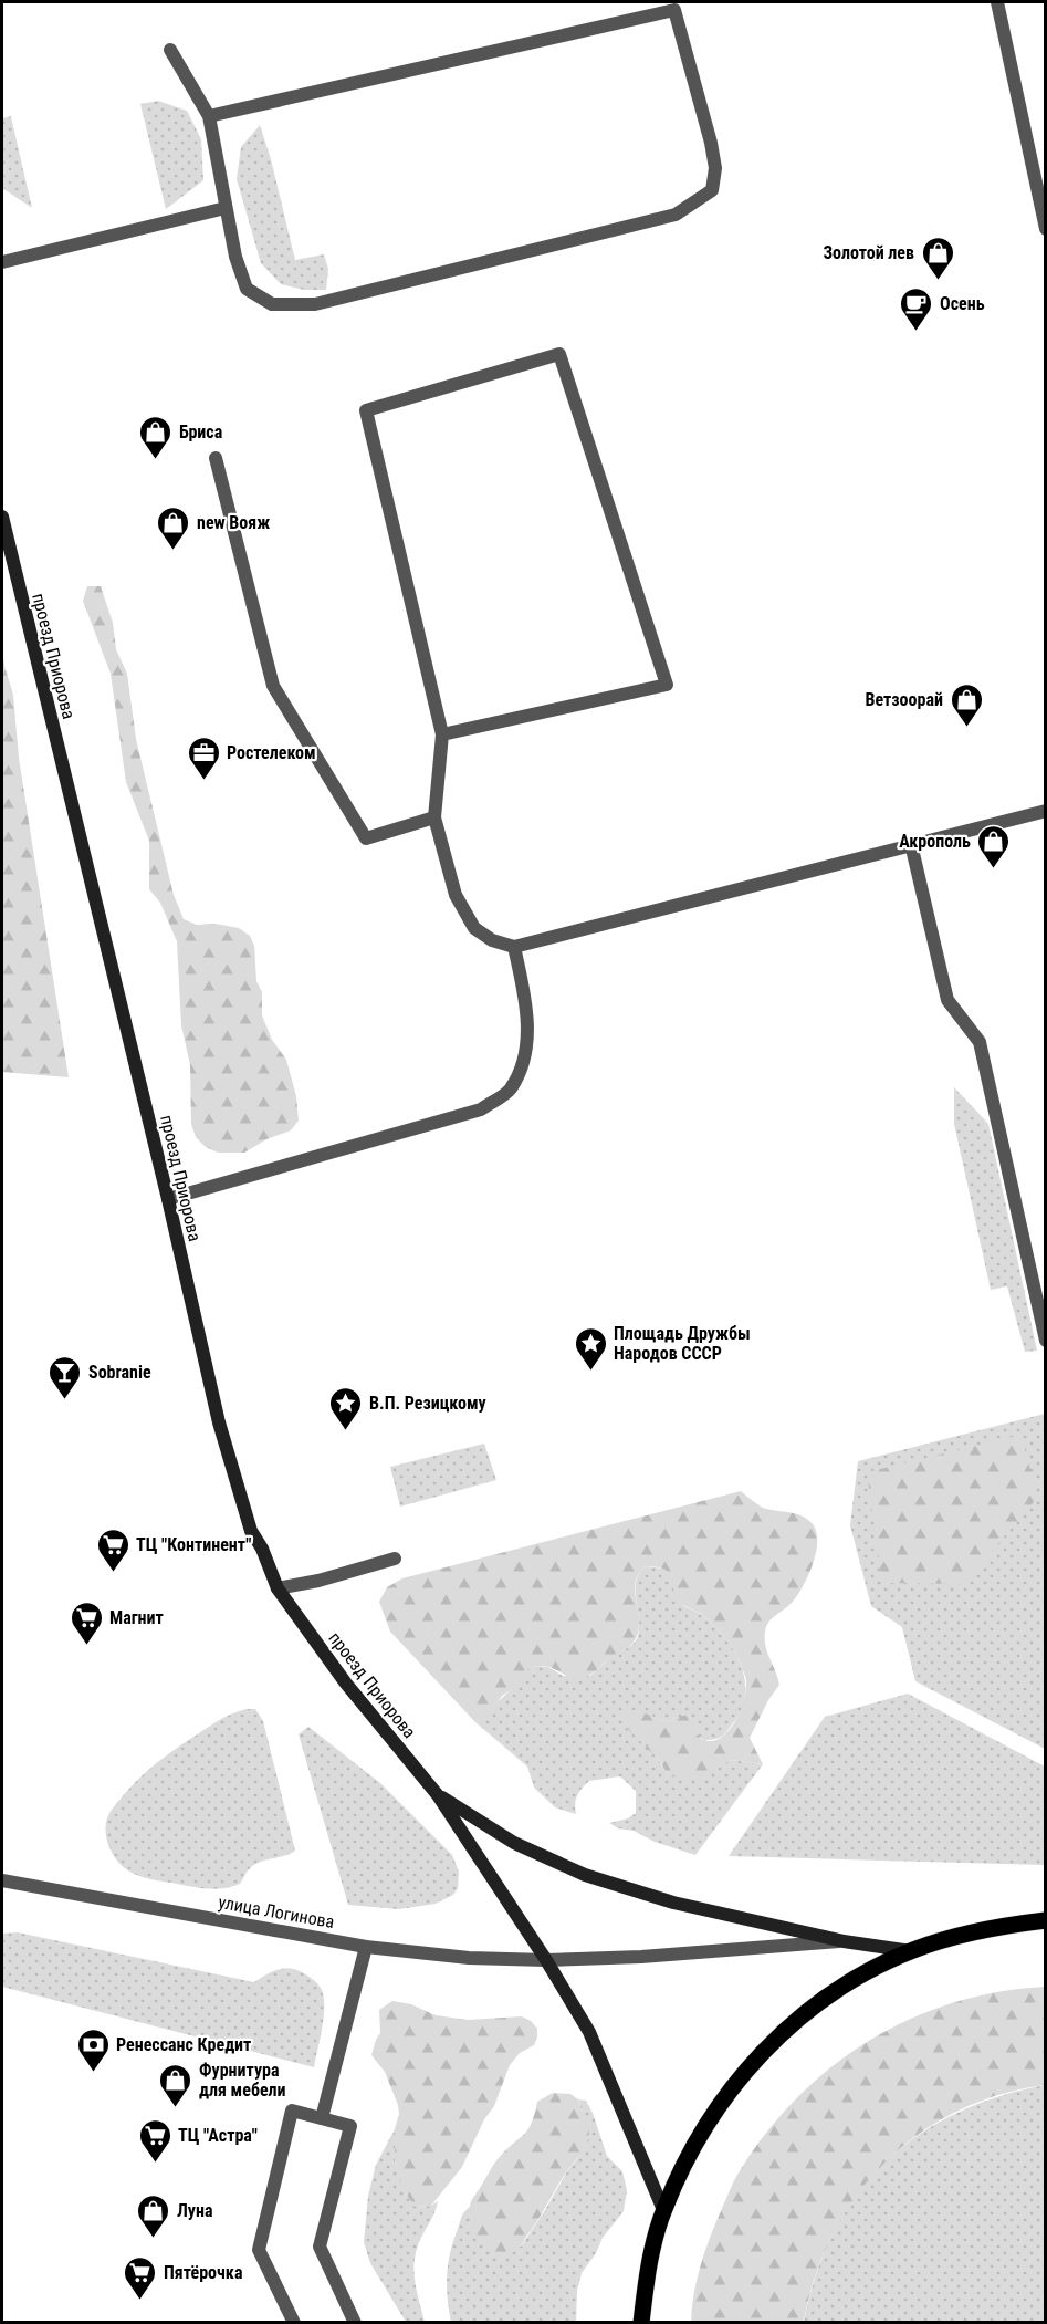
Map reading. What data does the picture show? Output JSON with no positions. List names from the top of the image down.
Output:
{
  "streets": {
    "street": ["проезд Приорова", "улица Логинова"]
  },
  "places": {
    "shop": [
      "Золотой лев",
      "Бриса",
      "new Вояж",
      "Ветзоорай",
      "Акрополь",
      "Фурнитура для мебели",
      "Луна"
    ],
    "cafe": ["Осень"],
    "office": ["Ростелеком"],
    "place": ["Площадь Дружбы Народов СССР", "В.П. Резицкому"],
    "bar": ["Sobranie"],
    "supermarket": [
      "ТЦ \"Континент\"",
      "Магнит",
      "ТЦ \"Астра\"",
      "Пятёрочка"
    ],
    "bank": ["Ренессанс Кредит"]
  }
}
